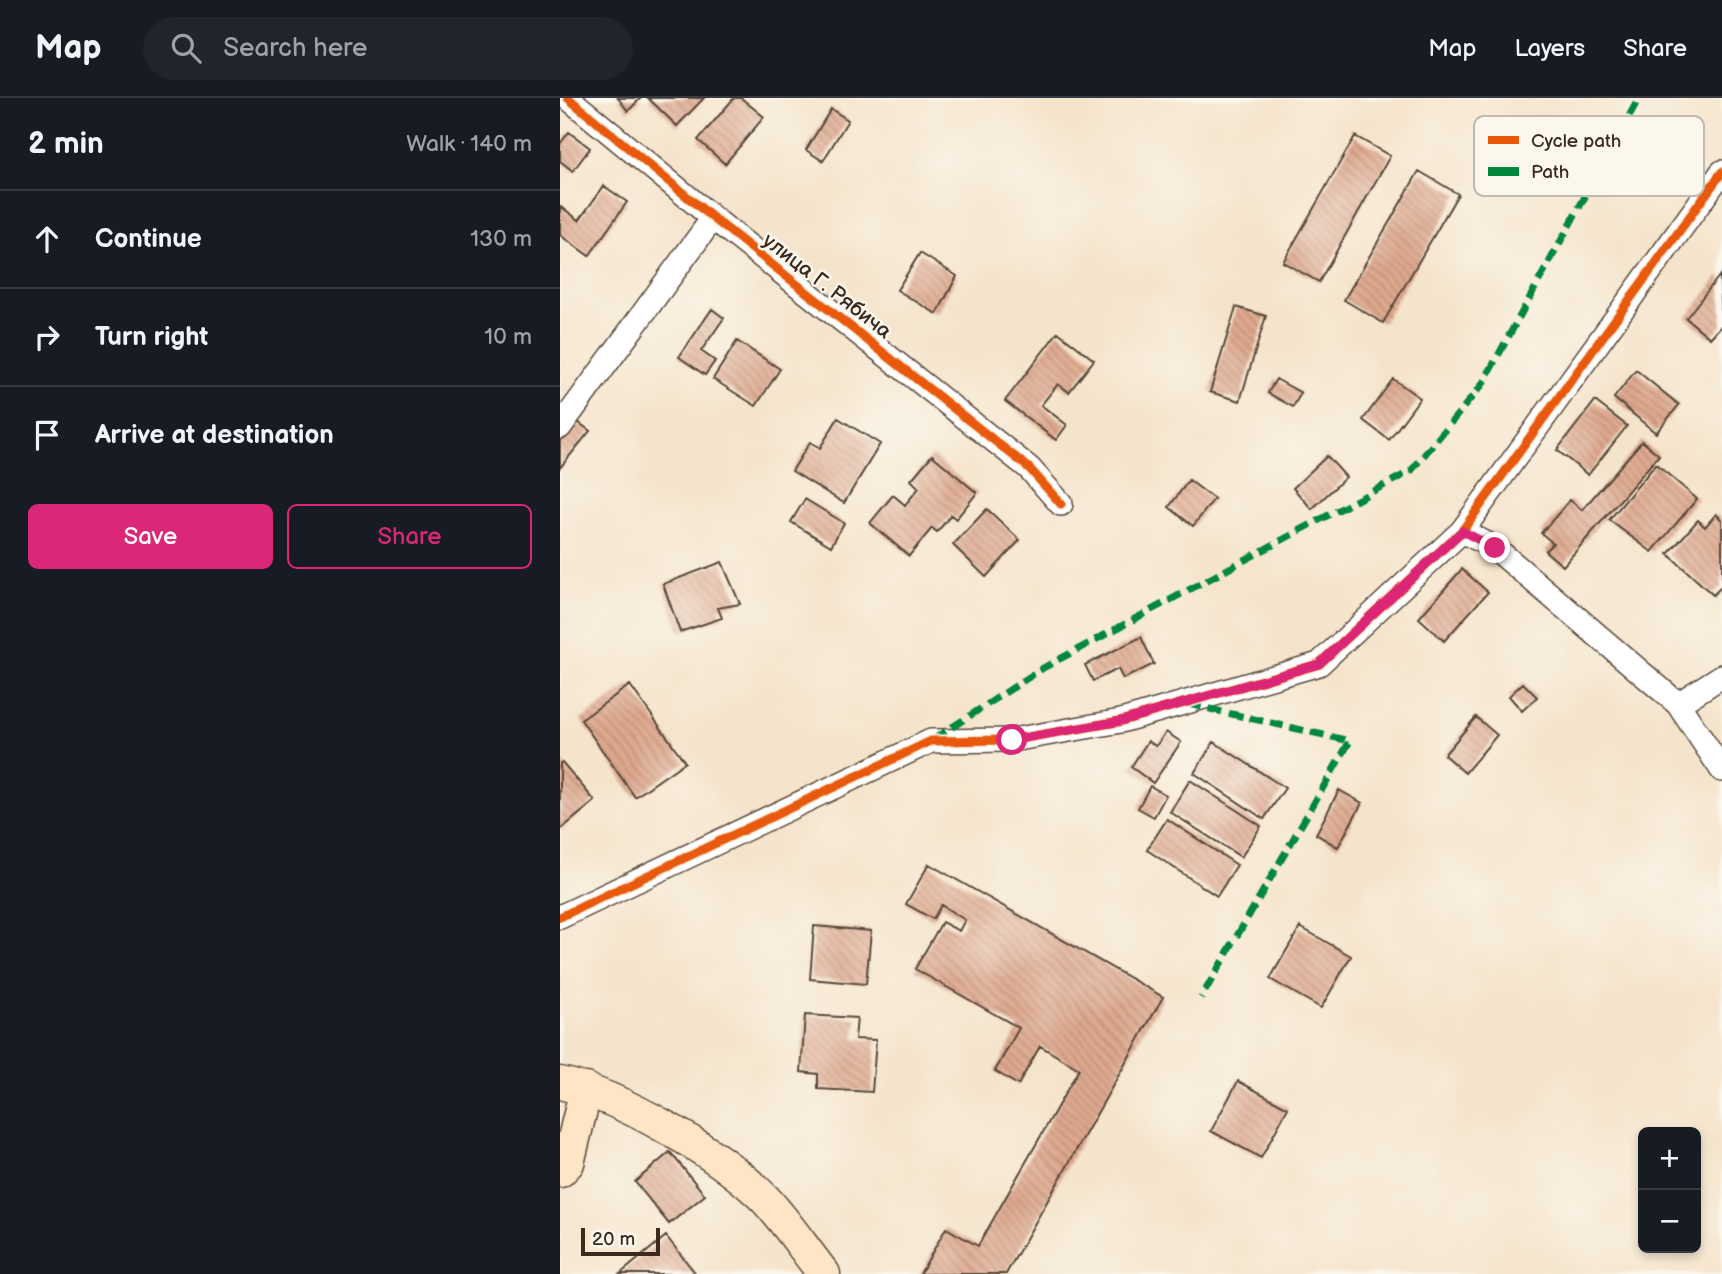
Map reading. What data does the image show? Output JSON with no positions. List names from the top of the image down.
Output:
{
  "streets": {
    "street": ["улица Г. Рябича"]
  },
  "legend": ["Cycle path", "Path"],
  "scale_bar": "20 m",
  "page": {
    "header": "Map",
    "search": "Search here",
    "nav": ["Map", "Layers", "Share"],
    "heading": ["2 min", "Walk · 140 m"],
    "list": [
      ["Continue", "130 m"],
      ["Turn right", "10 m"],
      "Arrive at destination"
    ],
    "buttons": ["Save", "Share"],
    "map_buttons": ["+", "−"],
    "scale": "20 m"
  }
}
